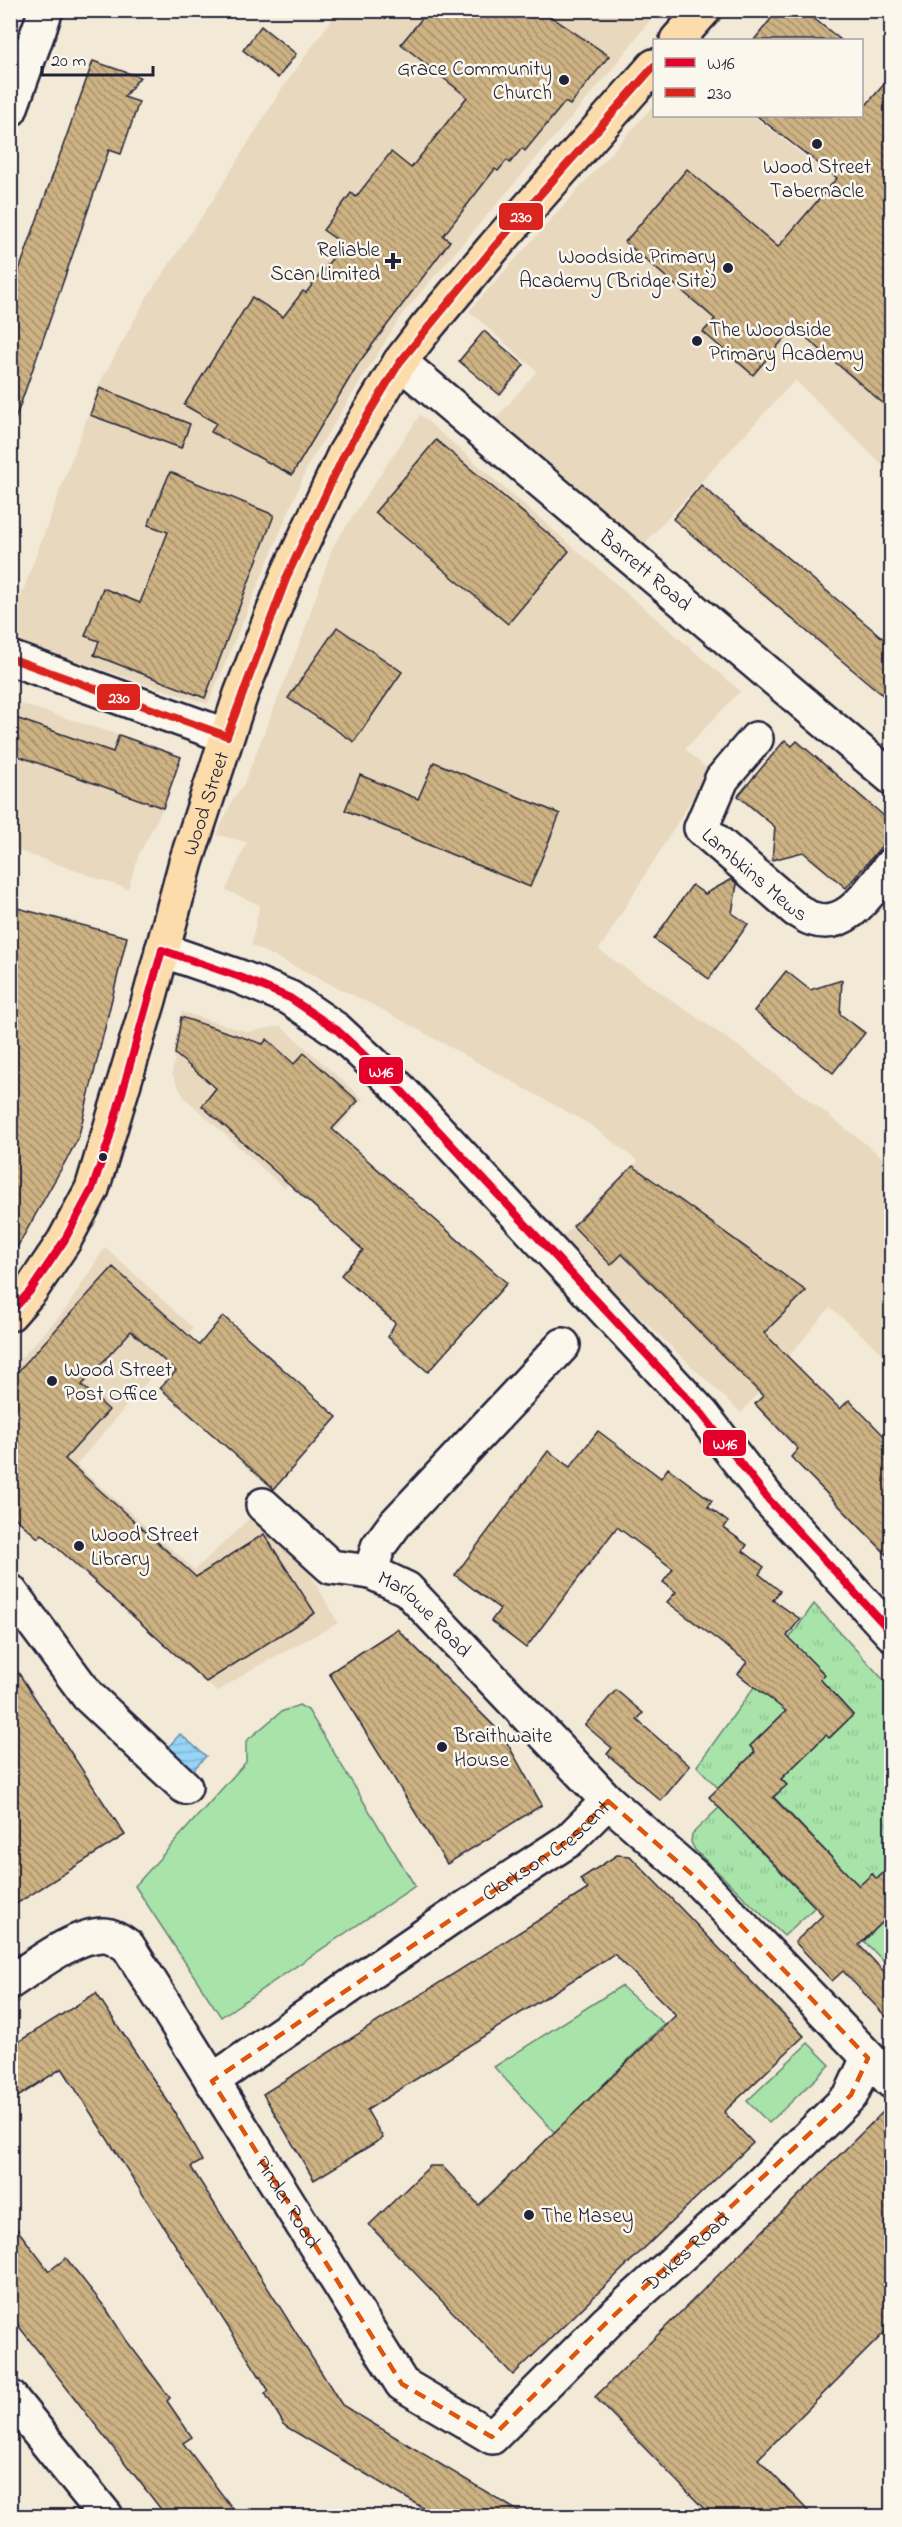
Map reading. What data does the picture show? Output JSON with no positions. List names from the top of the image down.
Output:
{
  "streets": {
    "main road": ["Wood Street"],
    "street": [
      "Barrett Road",
      "Lambkins Mews",
      "Marlowe Road",
      "Clarkson Crescent",
      "Pinder Road",
      "Dukes Road"
    ]
  },
  "crossings": [
    ["Barrett Road", "Wood Street"],
    ["Marlowe Road", "Clarkson Crescent"],
    ["Clarkson Crescent", "Pinder Road"],
    ["Clarkson Crescent", "Dukes Road"],
    ["Pinder Road", "Dukes Road"]
  ],
  "places": {
    "other": [
      "Grace Community Church",
      "Wood Street Tabernacle",
      "Woodside Primary Academy (Bridge Site)",
      "The Woodside Primary Academy",
      "Wood Street Post Office",
      "Wood Street Library",
      "Braithwaite House",
      "The Masey"
    ],
    "health": ["Reliable Scan Limited"]
  },
  "lines": ["transit line 230", "transit line W16"],
  "legend": ["W16", "230"],
  "scale_bar": "20 m"
}
